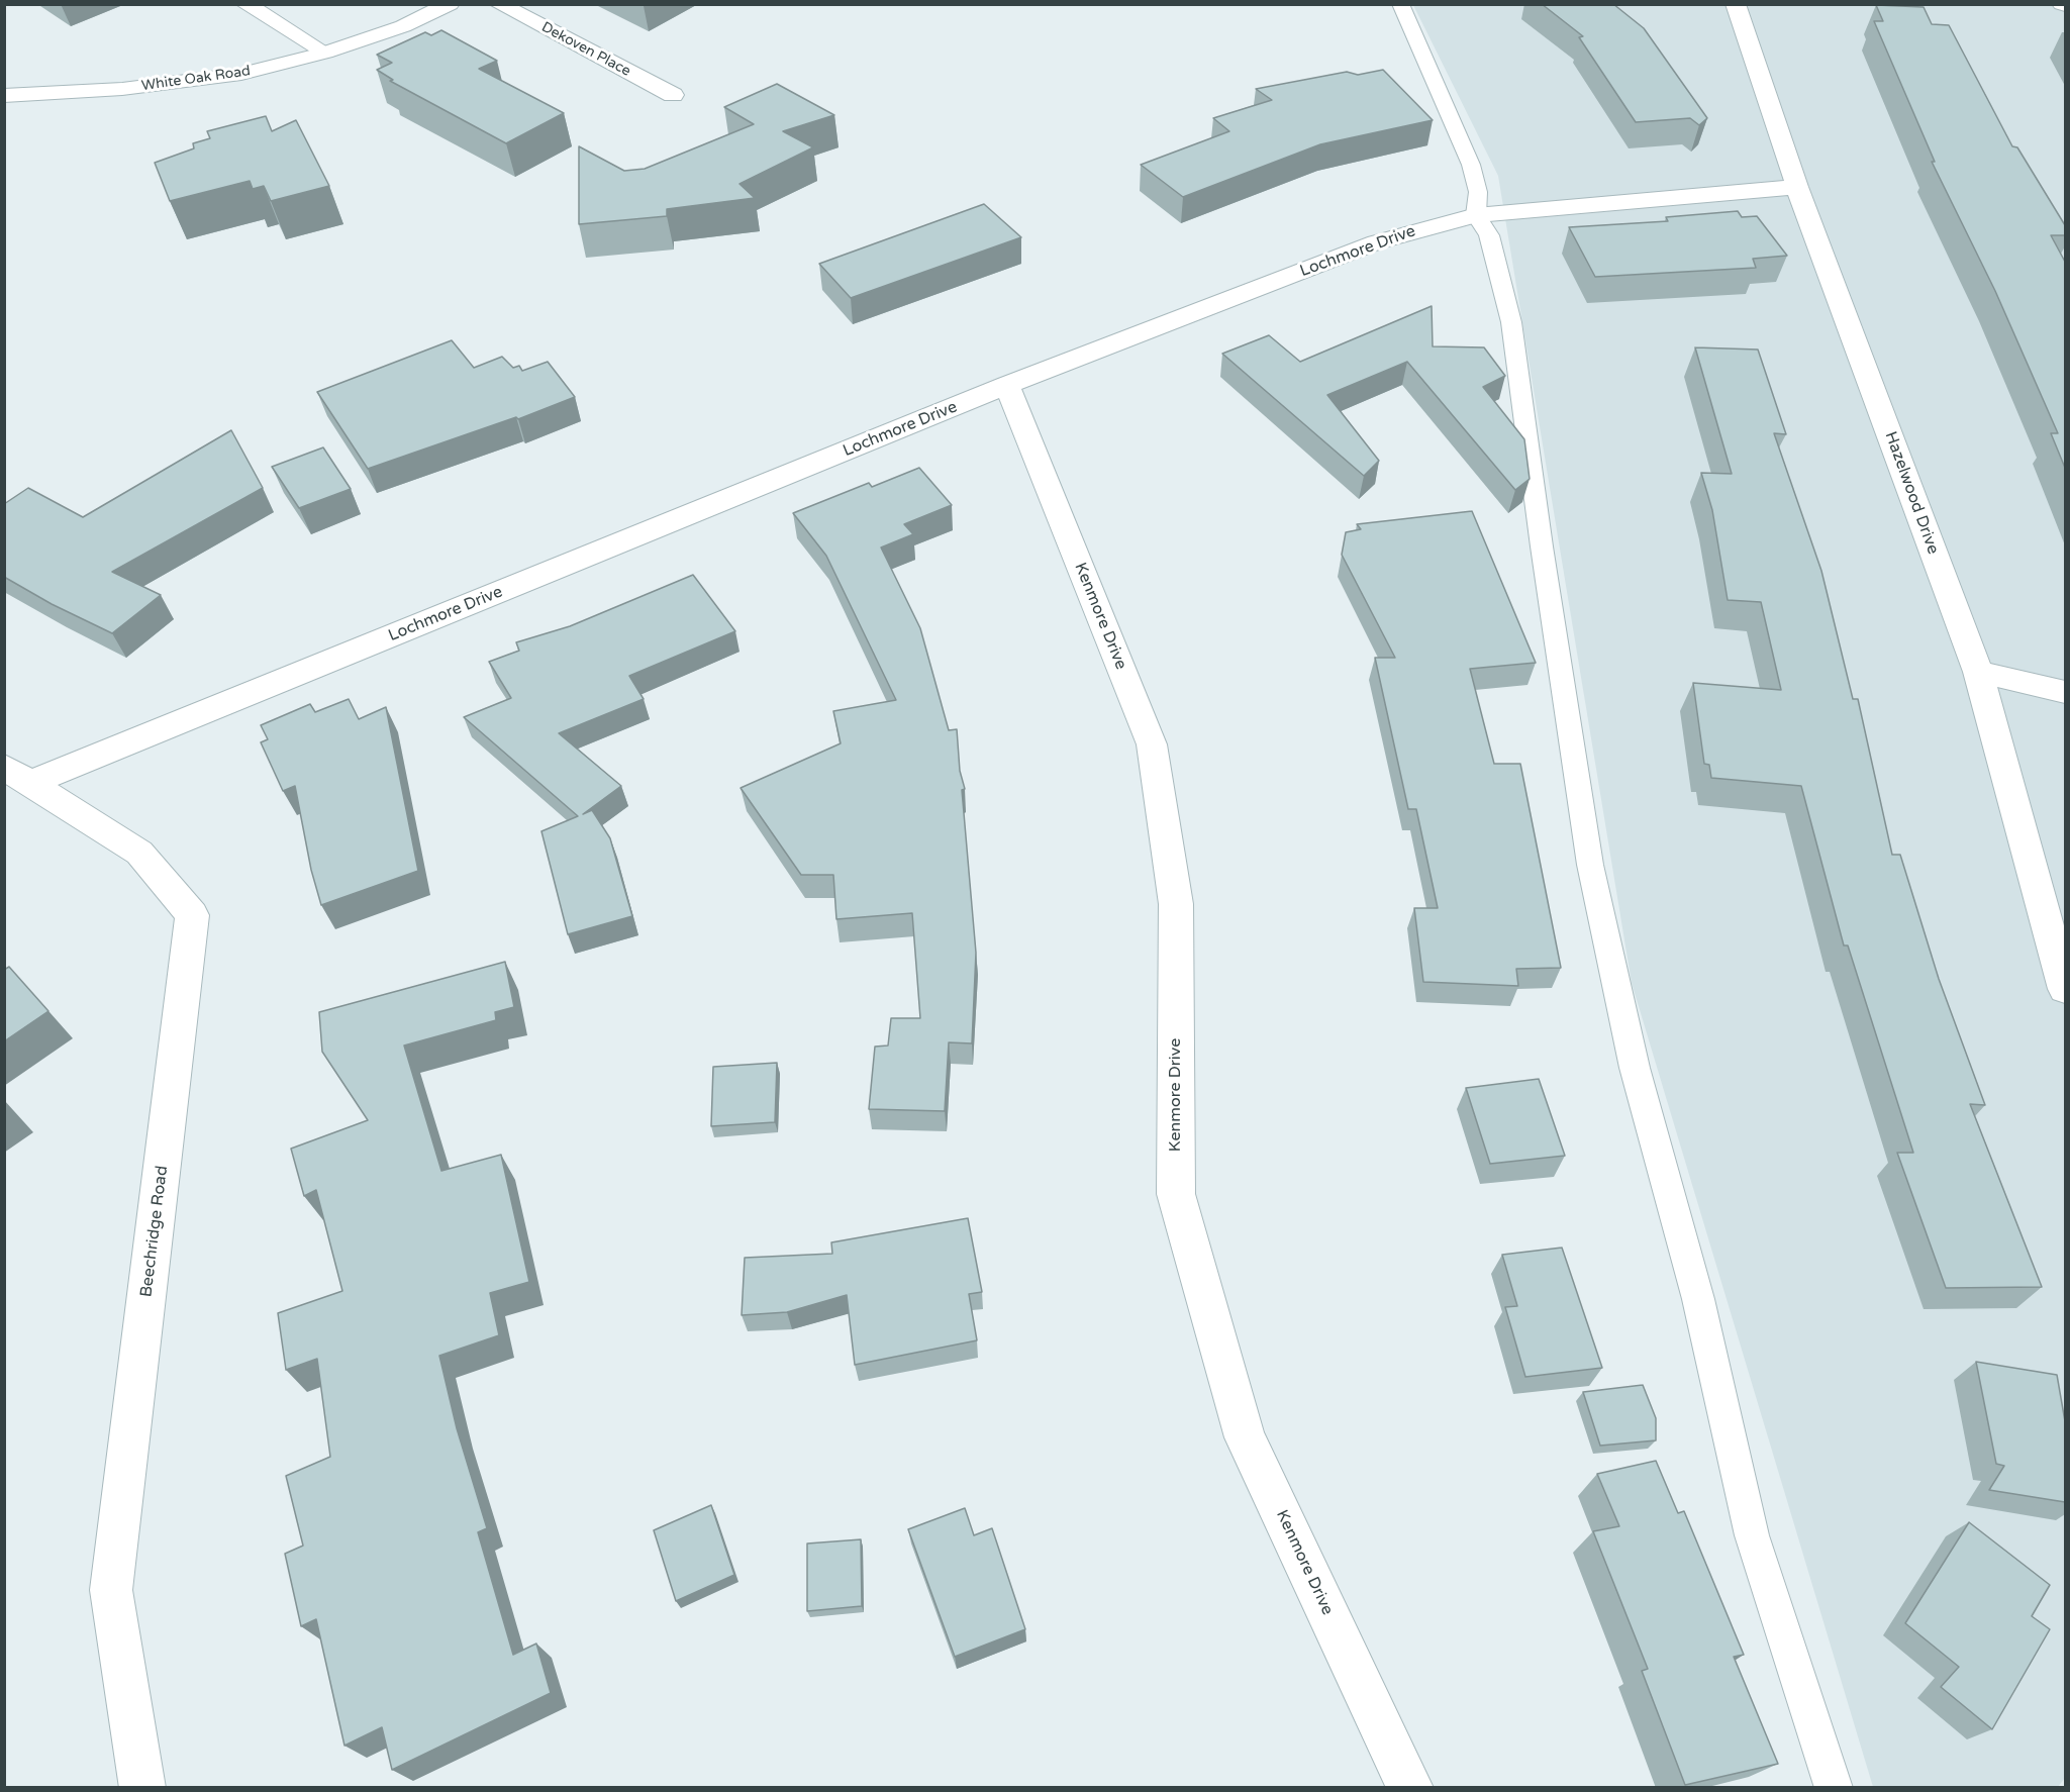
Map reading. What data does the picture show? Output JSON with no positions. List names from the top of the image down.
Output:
{
  "streets": {
    "street": [
      "Dekoven Place",
      "White Oak Road",
      "Lochmore Drive",
      "Hazelwood Drive",
      "Kenmore Drive",
      "Beechridge Road"
    ]
  },
  "crossings": [
    ["Lochmore Drive", "Hazelwood Drive"],
    ["Lochmore Drive", "Kenmore Drive"],
    ["Lochmore Drive", "Beechridge Road"]
  ]
}
